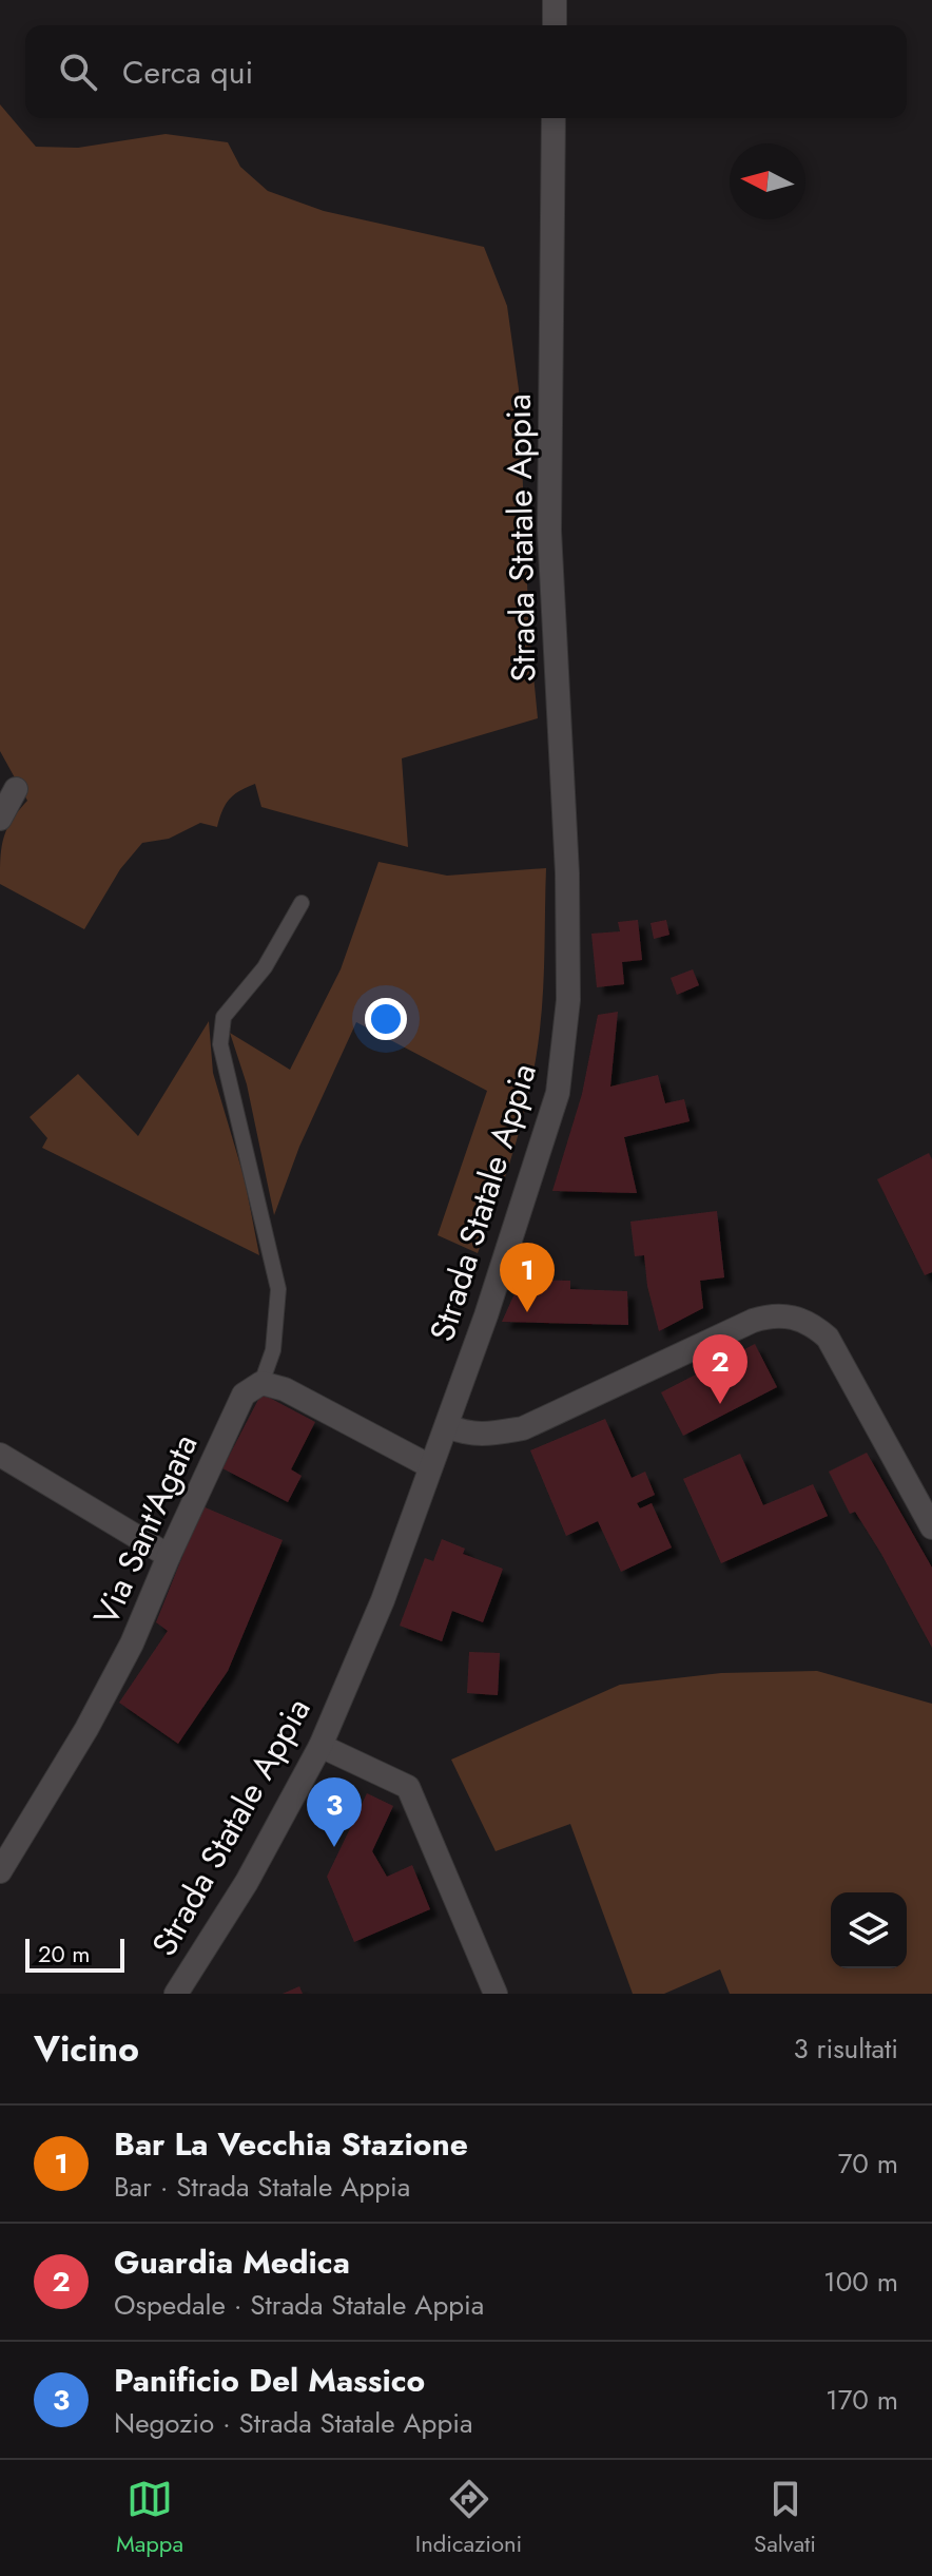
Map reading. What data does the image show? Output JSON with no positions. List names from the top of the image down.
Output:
{
  "streets": {
    "street": ["Strada Statale Appia", "Via Sant'Agata"]
  },
  "scale_bar": "20 m",
  "north": "left",
  "page": {
    "search": "Cerca qui",
    "pins": ["1", "2", "3"],
    "scale": "20 m",
    "heading": ["Vicino", "3 risultati"],
    "list": [
      {
        "mark": "1",
        "name": "Bar La Vecchia Stazione",
        "note": "Bar · Strada Statale Appia",
        "value": "70 m"
      },
      {
        "mark": "2",
        "name": "Guardia Medica",
        "note": "Ospedale · Strada Statale Appia",
        "value": "100 m"
      },
      {
        "mark": "3",
        "name": "Panificio Del Massico",
        "note": "Negozio · Strada Statale Appia",
        "value": "170 m"
      }
    ],
    "nav": ["Mappa", "Indicazioni", "Salvati"]
  }
}
